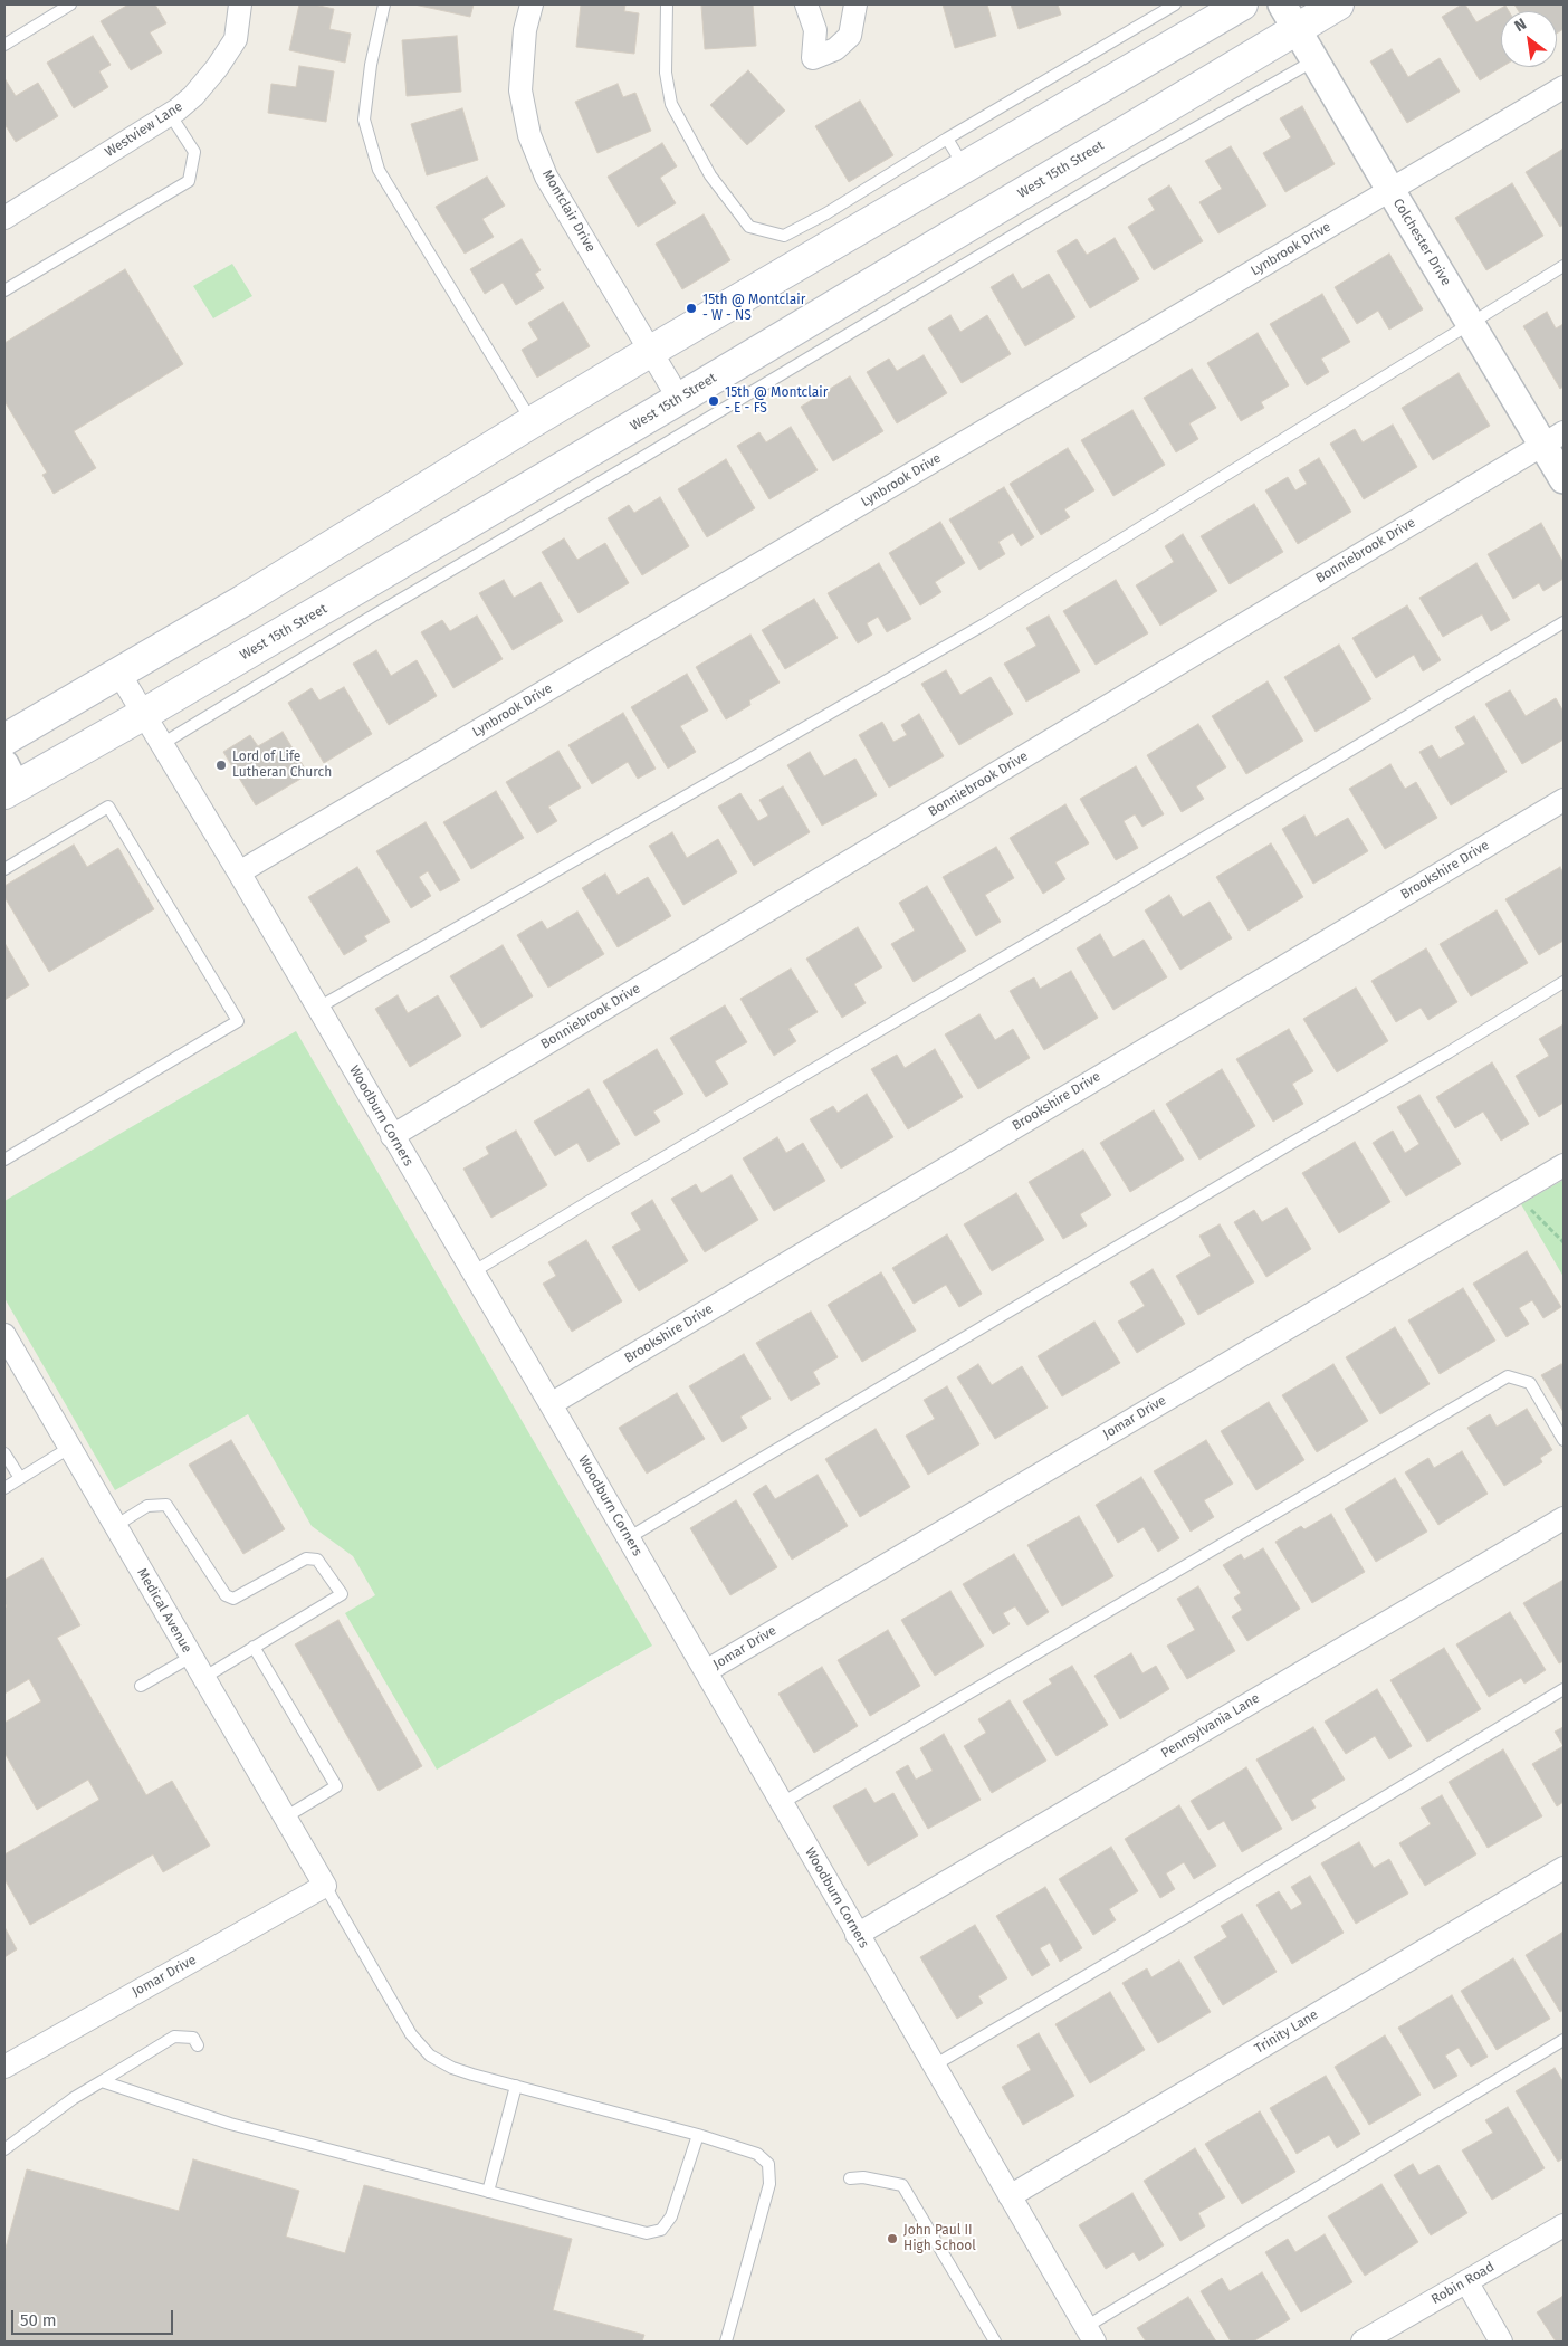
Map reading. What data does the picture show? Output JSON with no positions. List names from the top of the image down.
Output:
{
  "streets": {
    "main road": ["West 15th Street"],
    "street": [
      "Westview Lane",
      "Montclair Drive",
      "Colchester Drive",
      "Lynbrook Drive",
      "Bonniebrook Drive",
      "Brookshire Drive",
      "Woodburn Corners",
      "Jomar Drive",
      "Medical Avenue",
      "Pennsylvania Lane",
      "Trinity Lane",
      "Robin Road"
    ]
  },
  "crossings": [
    ["West 15th Street", "Montclair Drive"],
    ["West 15th Street", "Colchester Drive"],
    ["West 15th Street", "Woodburn Corners"],
    ["Colchester Drive", "Lynbrook Drive"],
    ["Colchester Drive", "Bonniebrook Drive"],
    ["Lynbrook Drive", "Woodburn Corners"],
    ["Bonniebrook Drive", "Woodburn Corners"],
    ["Brookshire Drive", "Woodburn Corners"],
    ["Woodburn Corners", "Jomar Drive"],
    ["Woodburn Corners", "Pennsylvania Lane"],
    ["Woodburn Corners", "Trinity Lane"],
    ["Jomar Drive", "Medical Avenue"]
  ],
  "places": [
    "15th @ Montclair - W - NS",
    "15th @ Montclair - E - FS",
    "Lord of Life Lutheran Church",
    "John Paul II High School"
  ],
  "scale_bar": "50 m",
  "north": "top left"
}
